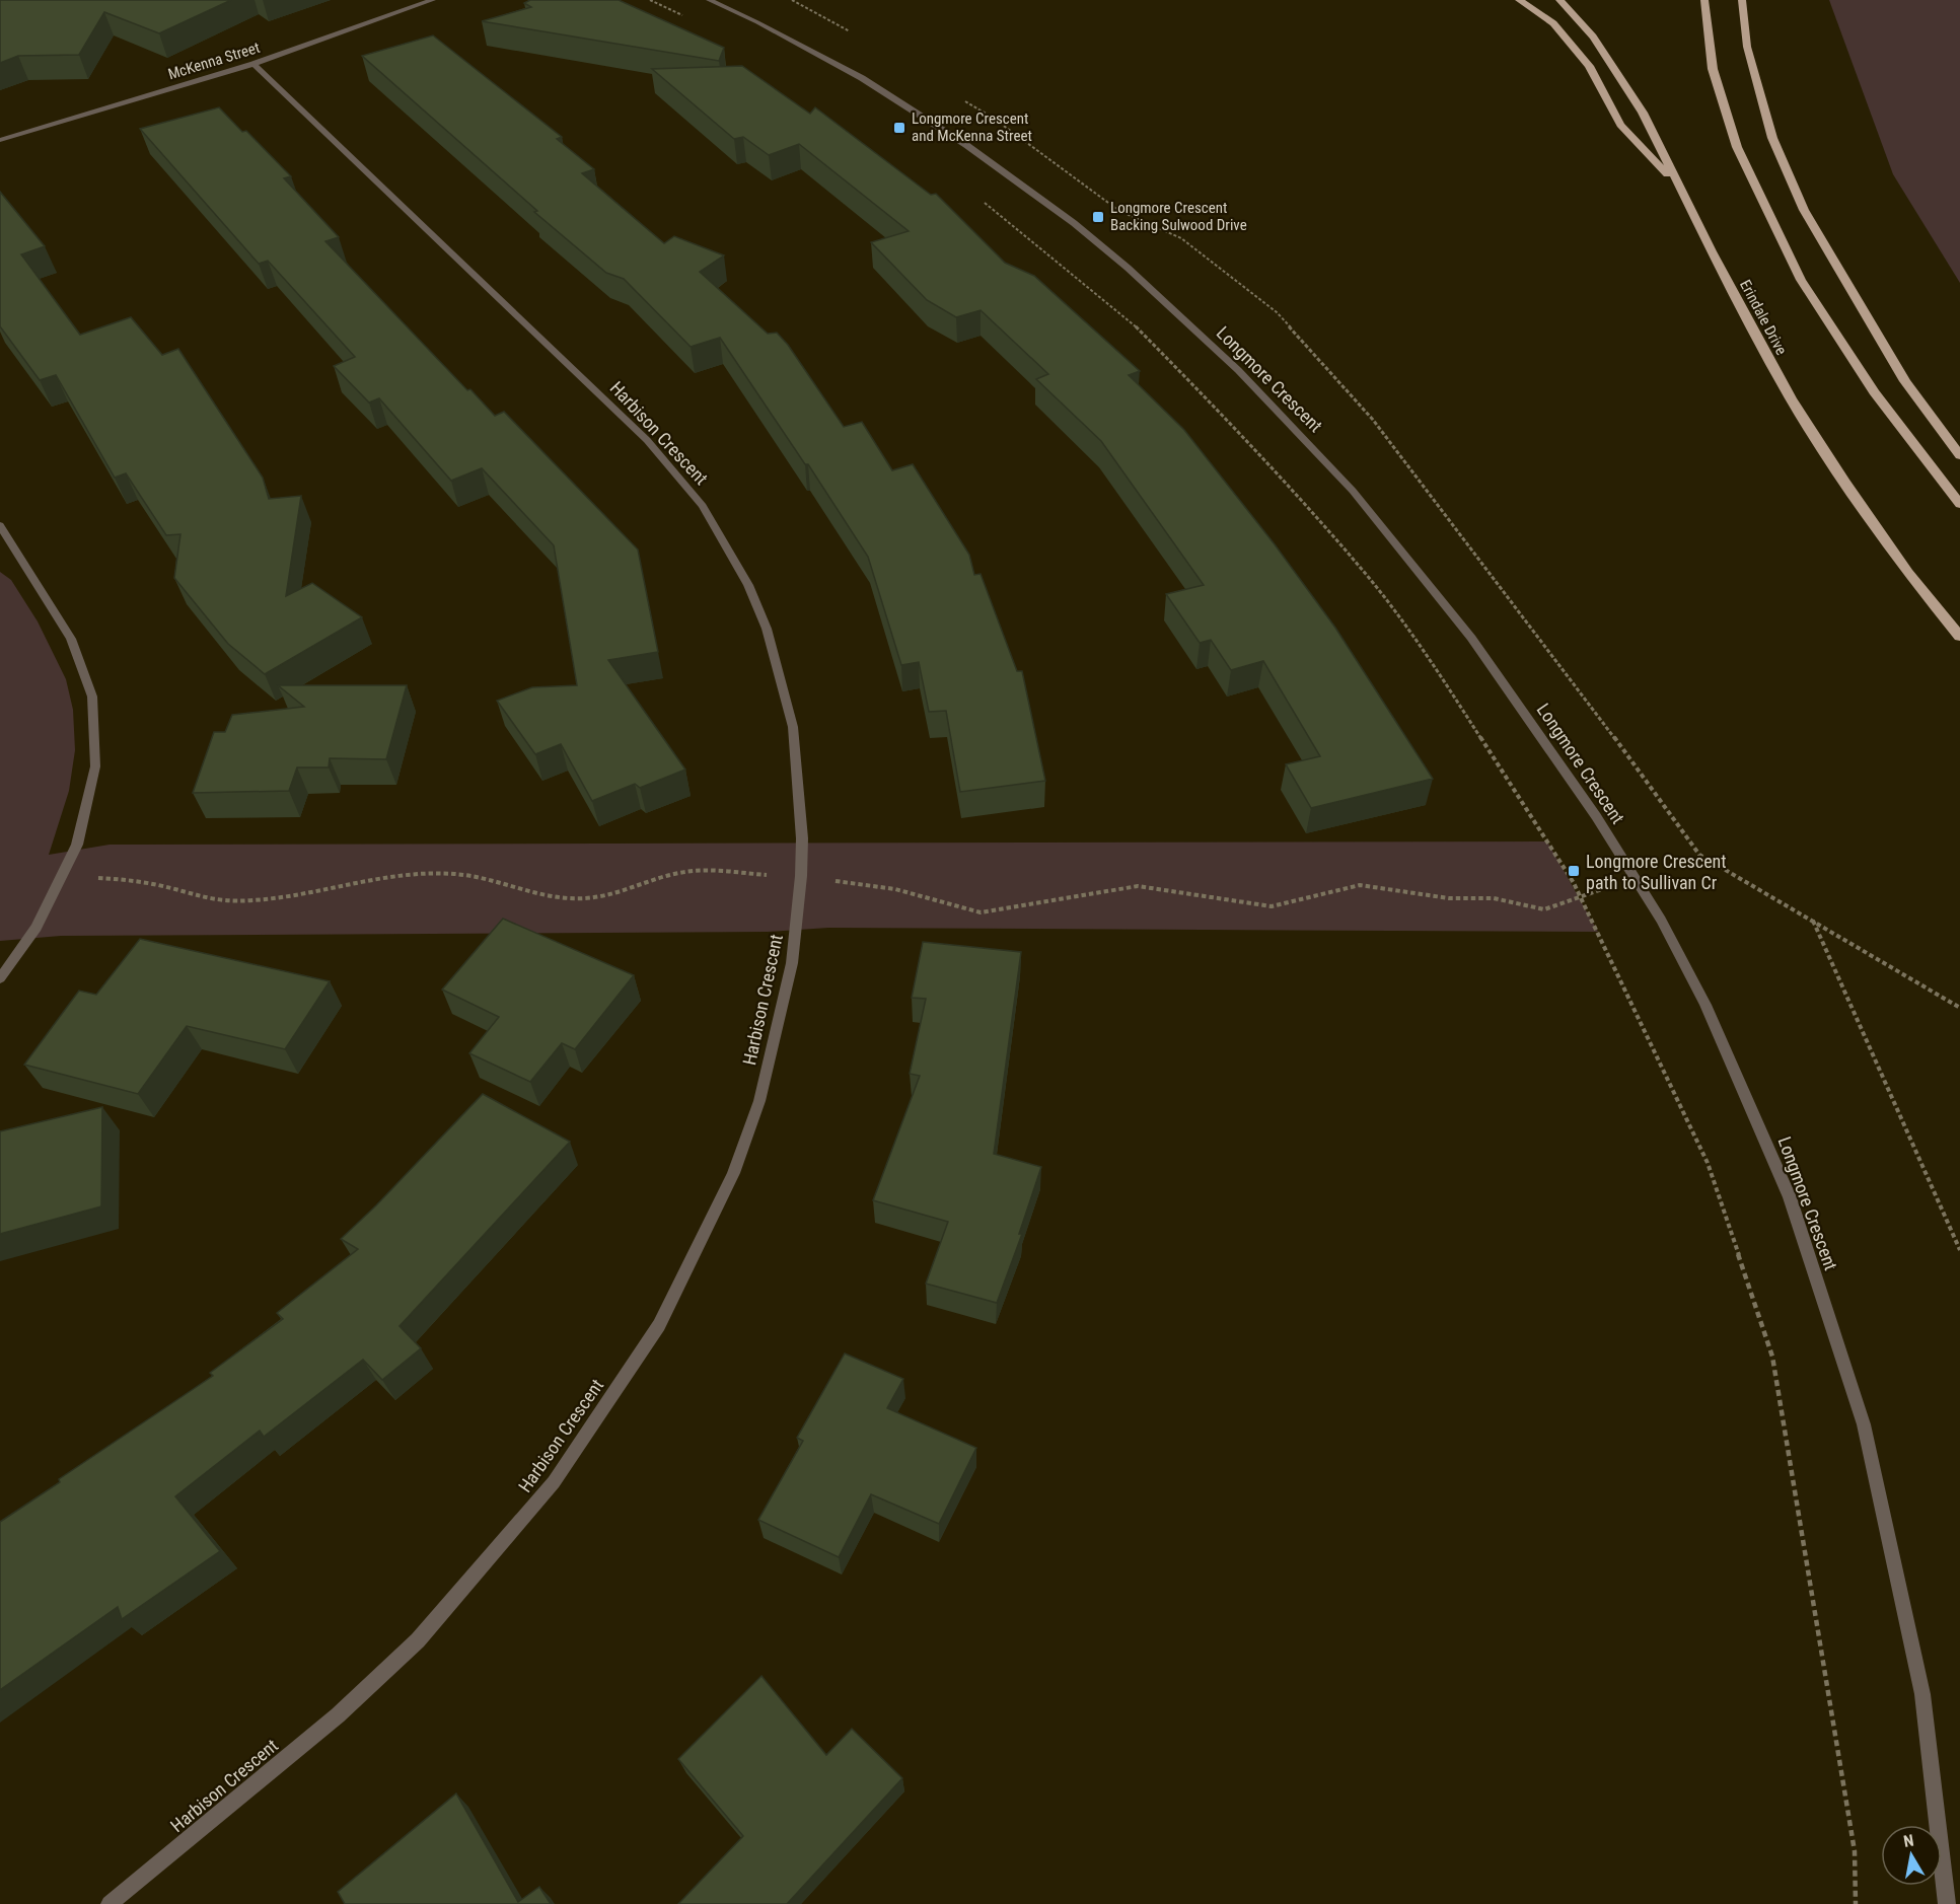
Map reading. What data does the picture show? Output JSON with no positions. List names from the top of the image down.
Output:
{
  "streets": {
    "main road": ["Erindale Drive"],
    "street": ["McKenna Street", "Longmore Crescent", "Harbison Crescent"]
  },
  "crossings": [
    ["McKenna Street", "Harbison Crescent"]
  ],
  "places": {
    "transit": ["Longmore Crescent and McKenna Street", "Longmore Crescent Backing Sulwood Drive", "Longmore Crescent path to Sullivan Cr"]
  },
  "north": "top"
}
